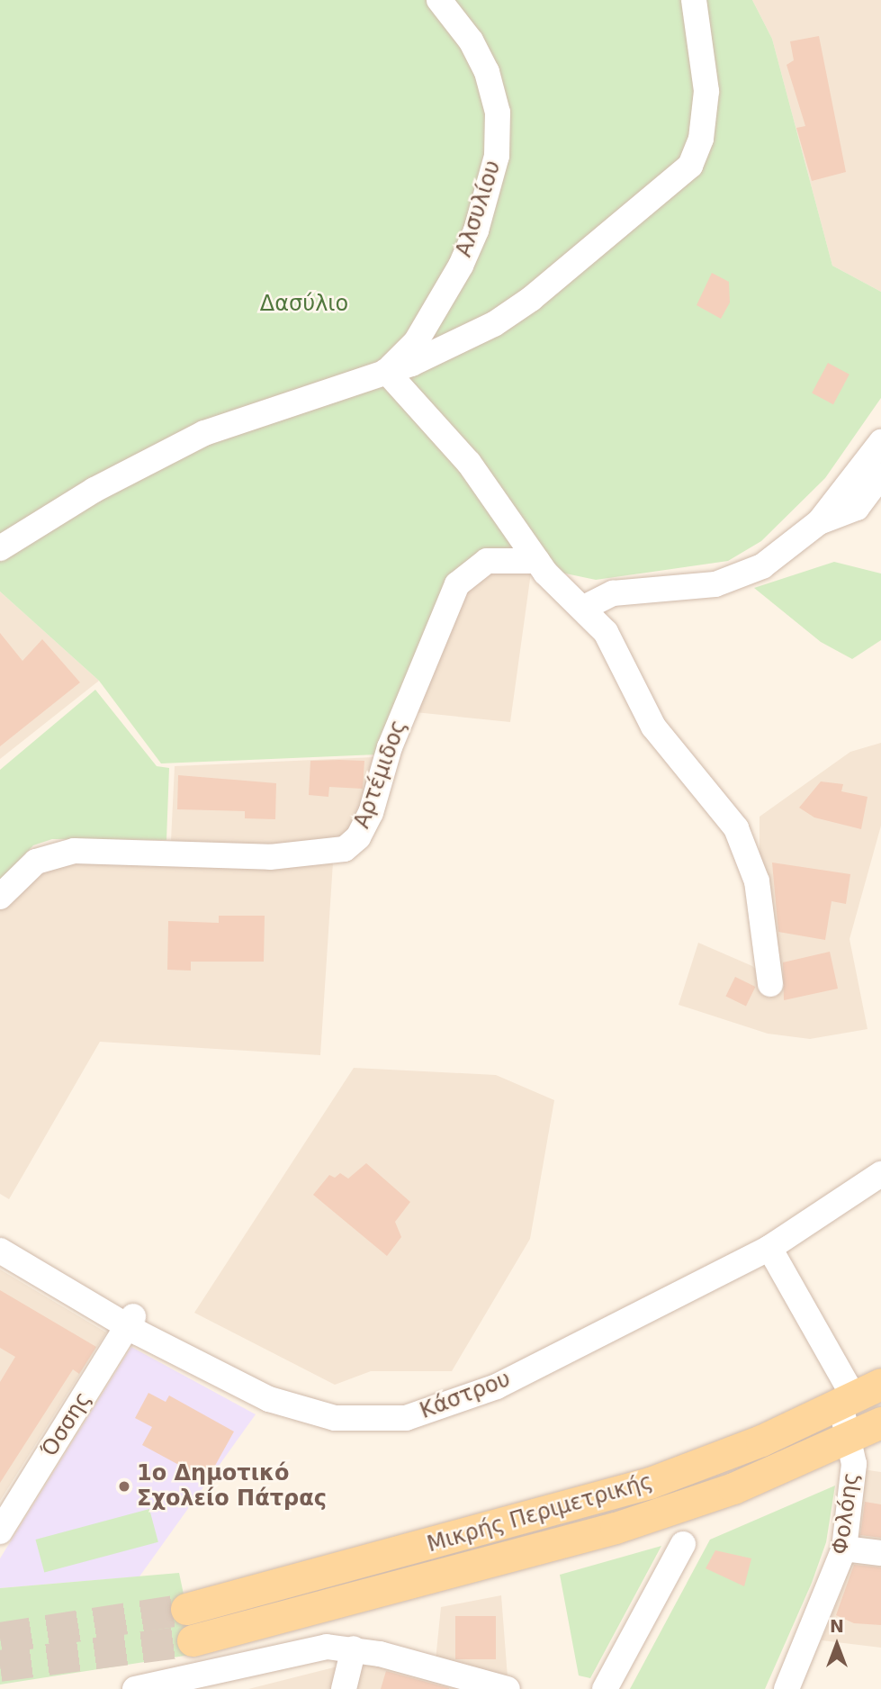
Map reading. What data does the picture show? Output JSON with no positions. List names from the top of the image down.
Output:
{
  "streets": {
    "main road": ["Μικρής Περιμετρικής"],
    "street": [
      "Αλσυλίου",
      "Αρτέμιδος",
      "Κάστρου",
      "Όσσης",
      "Φολόης"
    ]
  },
  "crossings": [
    ["Κάστρου", "Όσσης"],
    ["Κάστρου", "Φολόης"],
    ["Μικρής Περιμετρικής", "Φολόης"]
  ],
  "parks": ["Δασύλιο"],
  "places": ["1ο Δημοτικό Σχολείο Πάτρας"],
  "north": "top"
}
